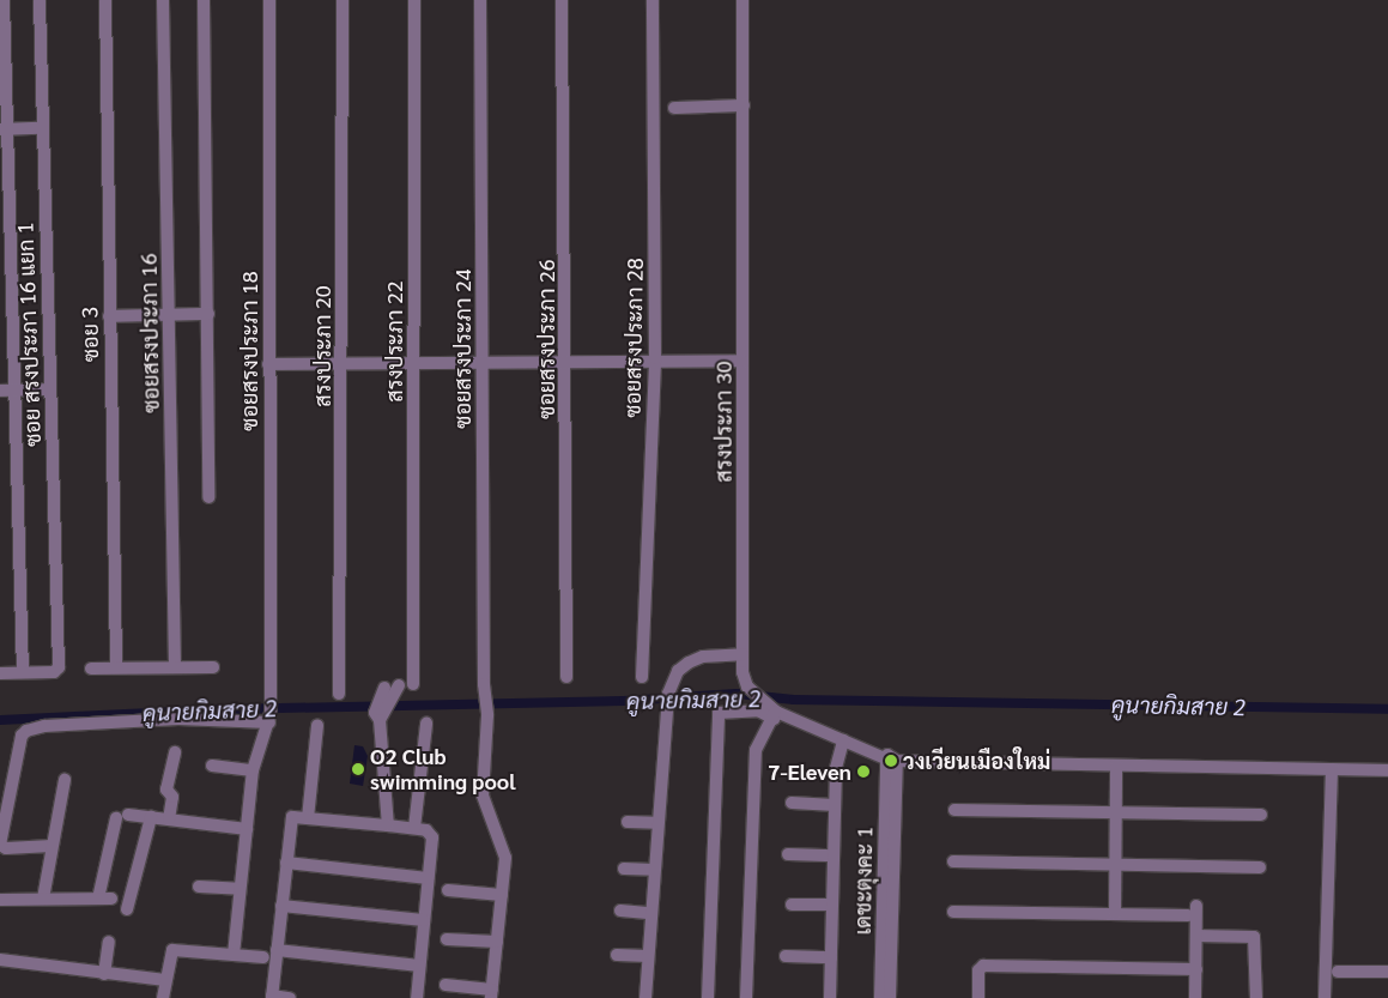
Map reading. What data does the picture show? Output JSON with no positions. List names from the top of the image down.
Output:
{
  "streets": {
    "street": [
      "ซอยสรงประภา 16",
      "ซอย สรงประภา 16 แยก 1",
      "ซอย 3",
      "ซอยสรงประภา 28",
      "ซอยสรงประภา 26",
      "สรงประภา 22",
      "สรงประภา 20",
      "ซอยสรงประภา 24",
      "ซอยสรงประภา 18",
      "สรงประภา 30",
      "เดชะตุงคะ 1"
    ]
  },
  "crossings": [
    ["สรงประภา 30", "เดชะตุงคะ 1"]
  ],
  "water": ["คูนายกิมสาย 2"],
  "places": ["วงเวียนเมืองใหม่", "O2 Club swimming pool", "7-Eleven"]
}
